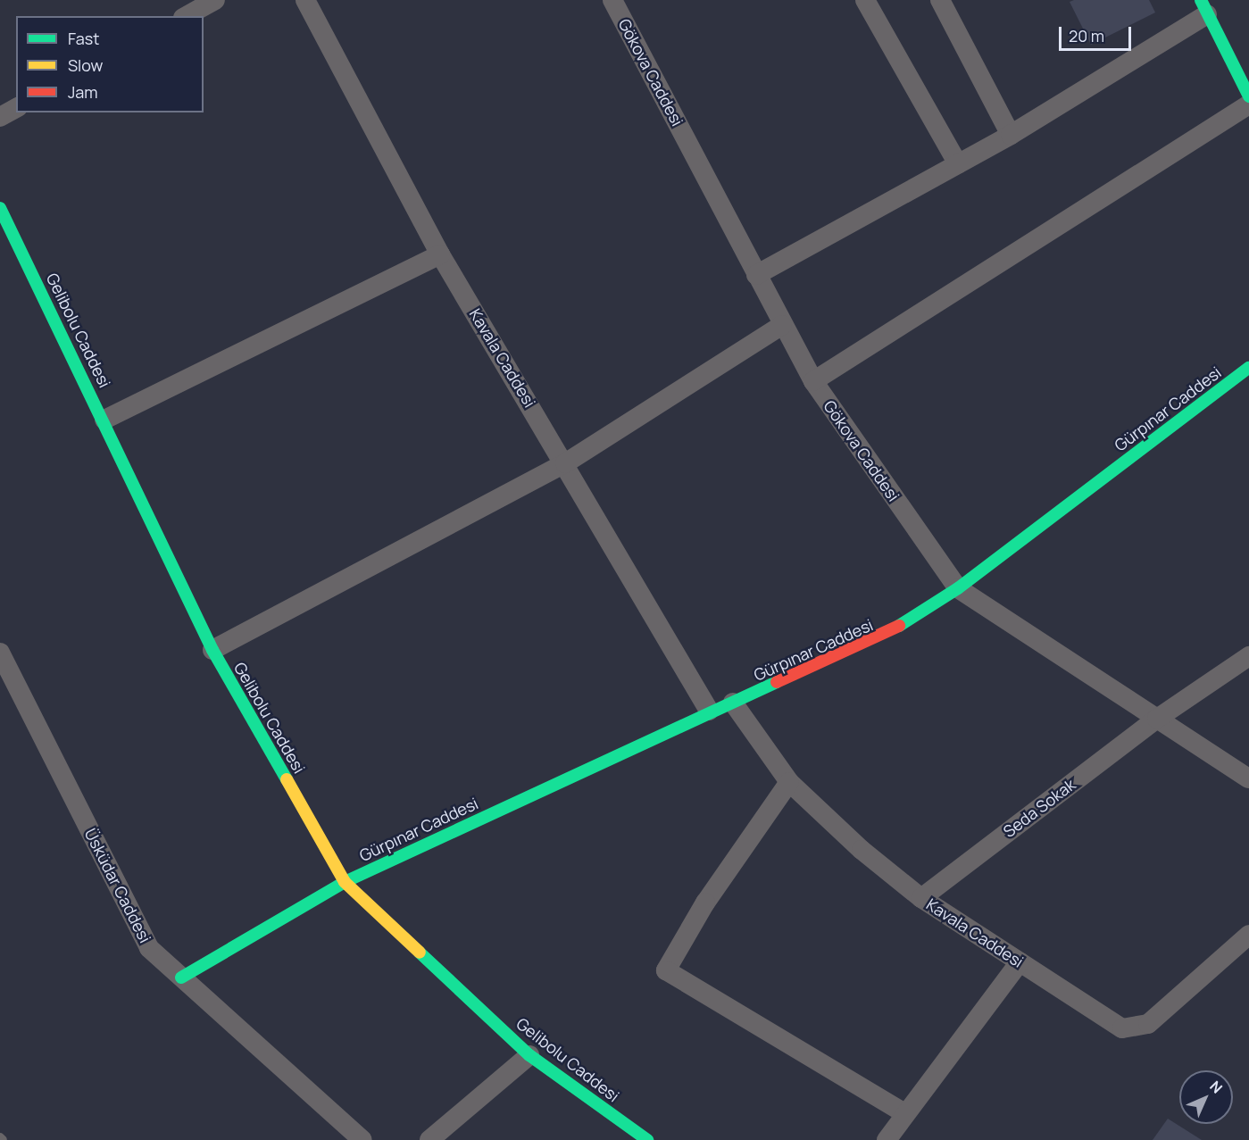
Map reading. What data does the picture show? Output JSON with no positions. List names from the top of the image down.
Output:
{
  "streets": {
    "street": [
      "Gökova Caddesi",
      "Gelibolu Caddesi",
      "Kavala Caddesi",
      "Gürpınar Caddesi",
      "Seda Sokak",
      "Üsküdar Caddesi"
    ]
  },
  "crossings": [
    ["Gökova Caddesi", "Gürpınar Caddesi"],
    ["Gökova Caddesi", "Seda Sokak"],
    ["Gelibolu Caddesi", "Gürpınar Caddesi"],
    ["Kavala Caddesi", "Gürpınar Caddesi"],
    ["Kavala Caddesi", "Seda Sokak"],
    ["Gürpınar Caddesi", "Üsküdar Caddesi"]
  ],
  "legend": ["Fast", "Slow", "Jam"],
  "scale_bar": "20 m",
  "north": "top right"
}
